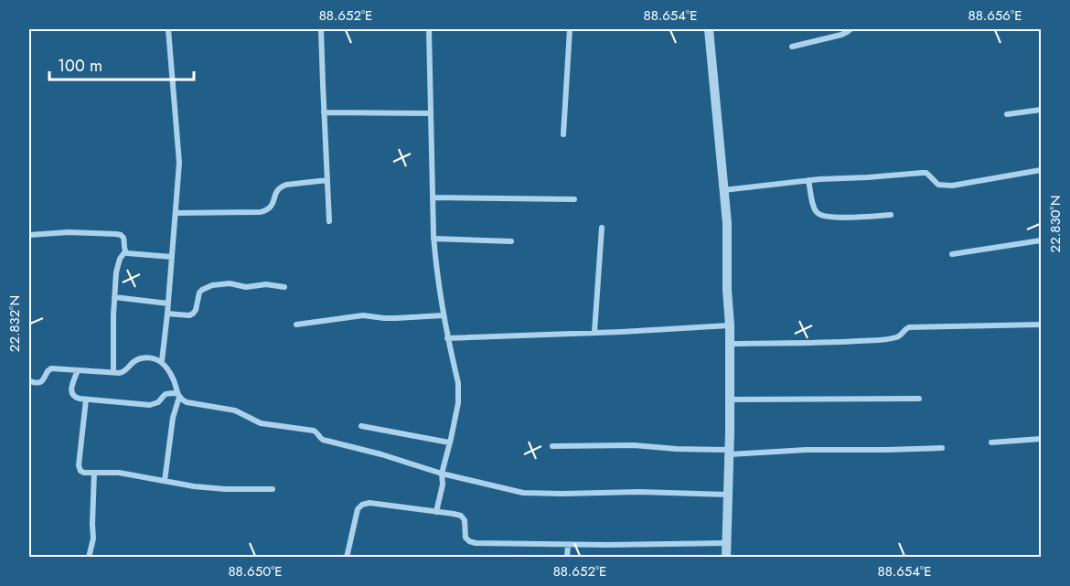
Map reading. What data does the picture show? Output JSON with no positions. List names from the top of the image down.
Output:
{
  "scale_bar": "100 m",
  "coordinates": [
    "88.652°E",
    "88.654°E",
    "88.656°E",
    "22.830°N",
    "22.832°N",
    "88.650°E"
  ]
}
